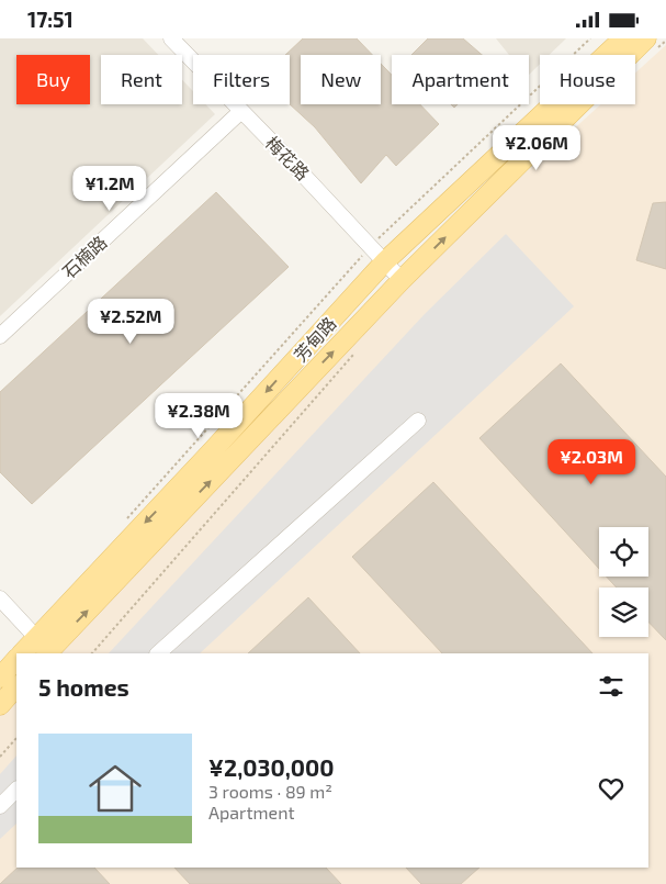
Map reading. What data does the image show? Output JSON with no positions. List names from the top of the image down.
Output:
{
  "streets": {
    "main road": ["芳甸路"],
    "street": ["梅花路", "石楠路"]
  },
  "crossings": [
    ["梅花路", "石楠路"],
    ["梅花路", "芳甸路"]
  ],
  "page": {
    "status": "17:51",
    "chip": [
      "Buy",
      "Rent",
      "Filters",
      "New",
      "Apartment",
      "House"
    ],
    "price": [
      "¥2.06M",
      "¥1.2M",
      "¥2.52M",
      "¥2.38M",
      "¥2.03M"
    ],
    "heading": "5 homes",
    "list": [
      {
        "name": "¥2,030,000",
        "note": "3 rooms · 89 m² · Apartment"
      }
    ]
  }
}
